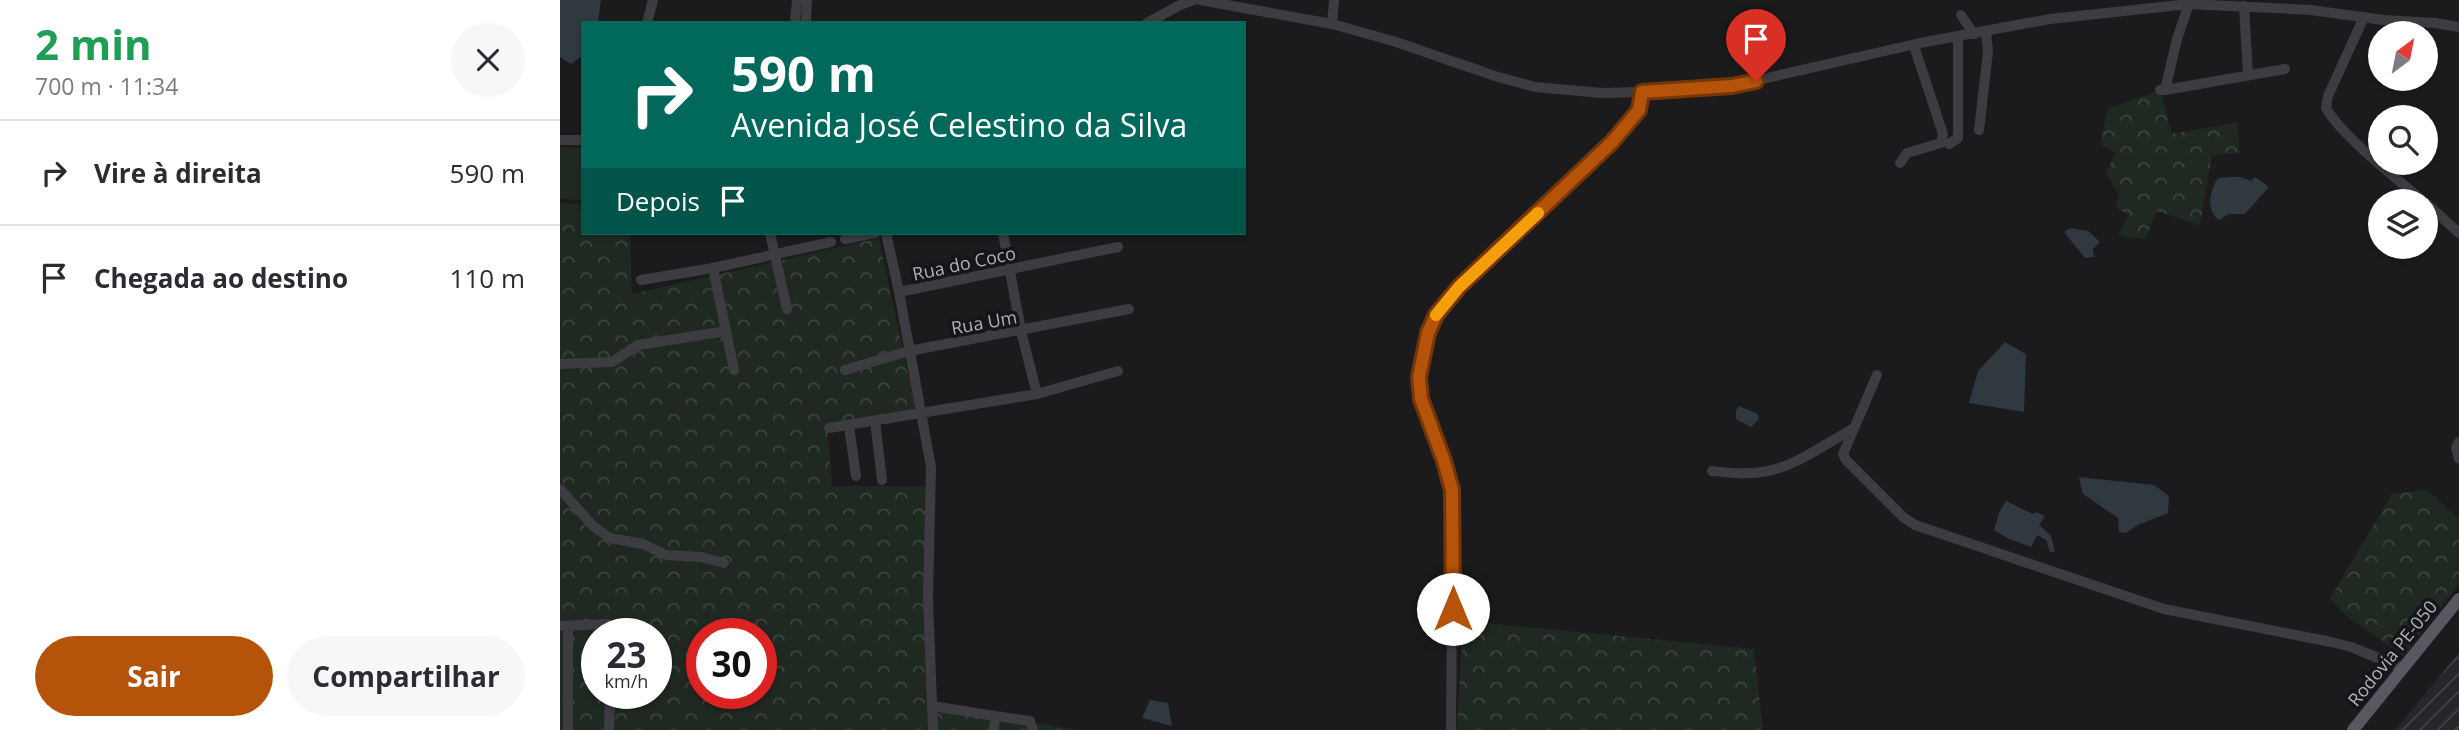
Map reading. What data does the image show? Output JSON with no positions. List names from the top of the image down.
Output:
{
  "streets": {
    "main road": ["Rodovia PE-050"],
    "street": ["Rua do Coco", "Rua Um"]
  },
  "north": "top right",
  "page": {
    "heading": ["2 min", "700 m · 11:34"],
    "turn": ["590 m", "Avenida José Celestino da Silva"],
    "list": [
      {
        "name": "Vire à direita",
        "value": "590 m"
      },
      {
        "name": "Chegada ao destino",
        "value": "110 m"
      }
    ],
    "then": "Depois",
    "speed": "23 km/h",
    "limit": "30",
    "buttons": ["Sair", "Compartilhar"]
  }
}
